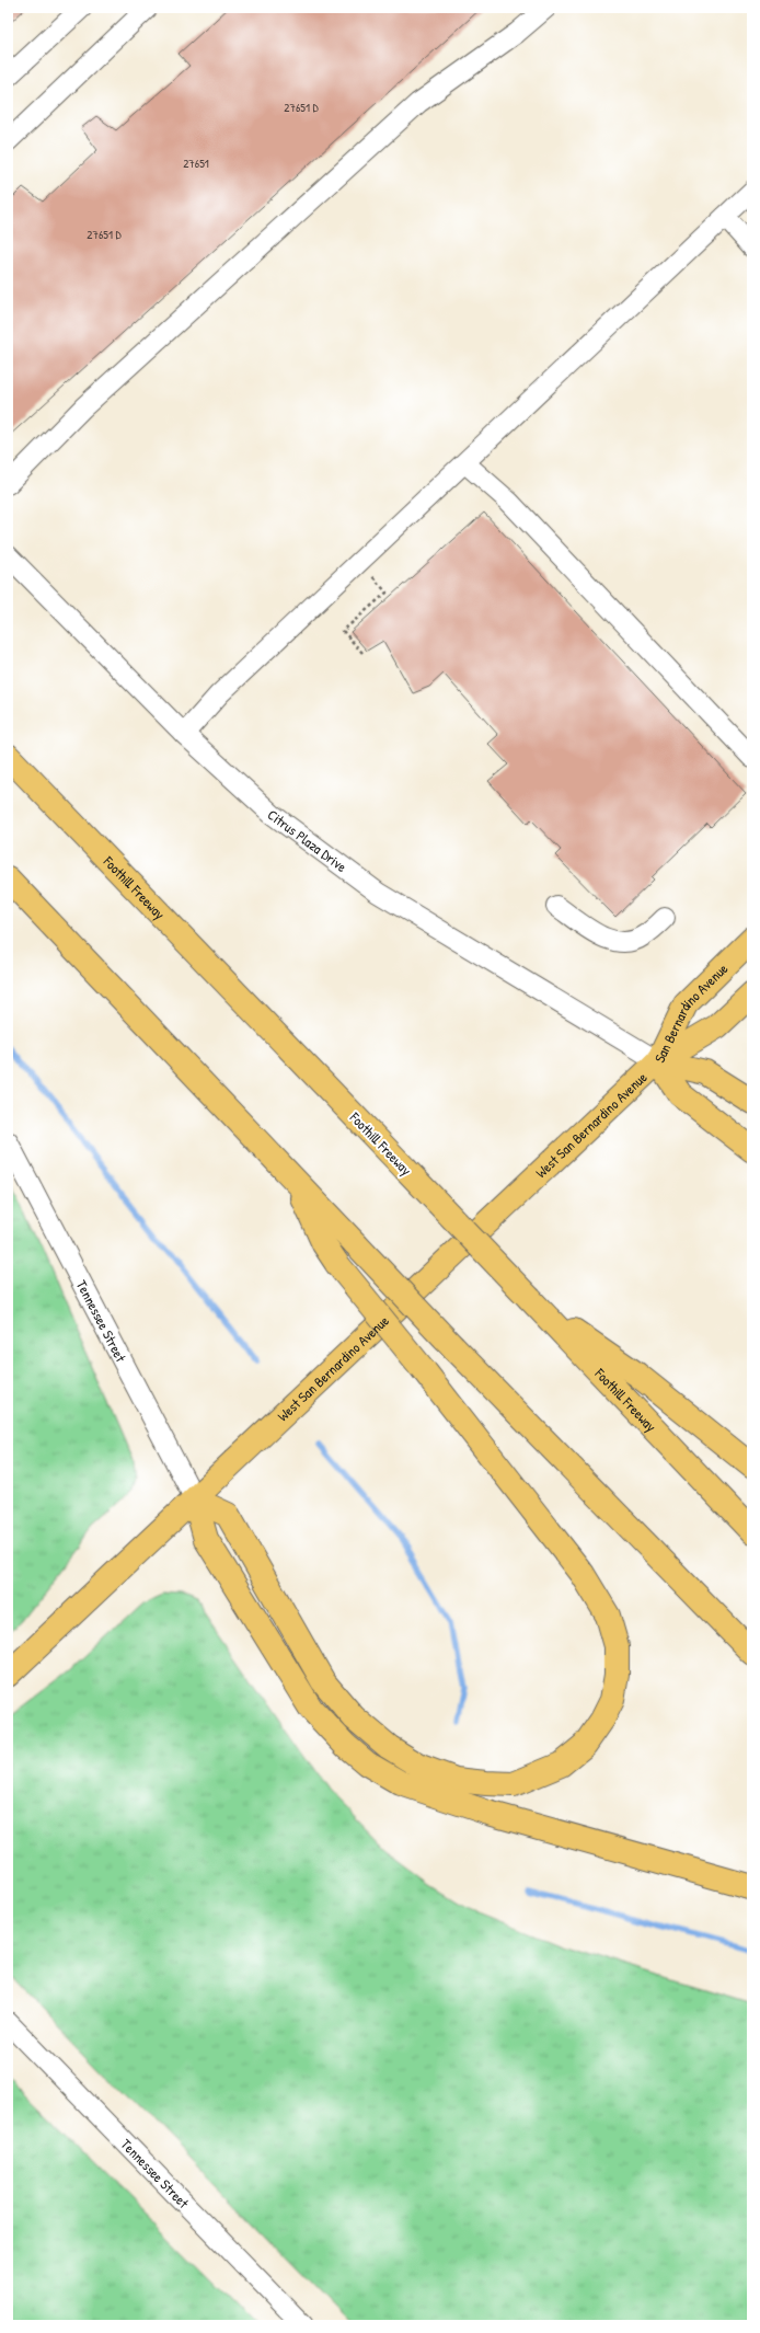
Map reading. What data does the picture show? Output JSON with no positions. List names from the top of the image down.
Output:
{
  "streets": {
    "main road": ["Foothill Freeway", "San Bernardino Avenue", "West San Bernardino Avenue"],
    "street": ["Citrus Plaza Drive", "Tennessee Street"]
  },
  "crossings": [
    ["Citrus Plaza Drive", "San Bernardino Avenue"],
    ["Citrus Plaza Drive", "West San Bernardino Avenue"],
    ["San Bernardino Avenue", "West San Bernardino Avenue"],
    ["West San Bernardino Avenue", "Tennessee Street"]
  ],
  "house_numbers": ["27651 D", "27651", "27651 D"]
}
